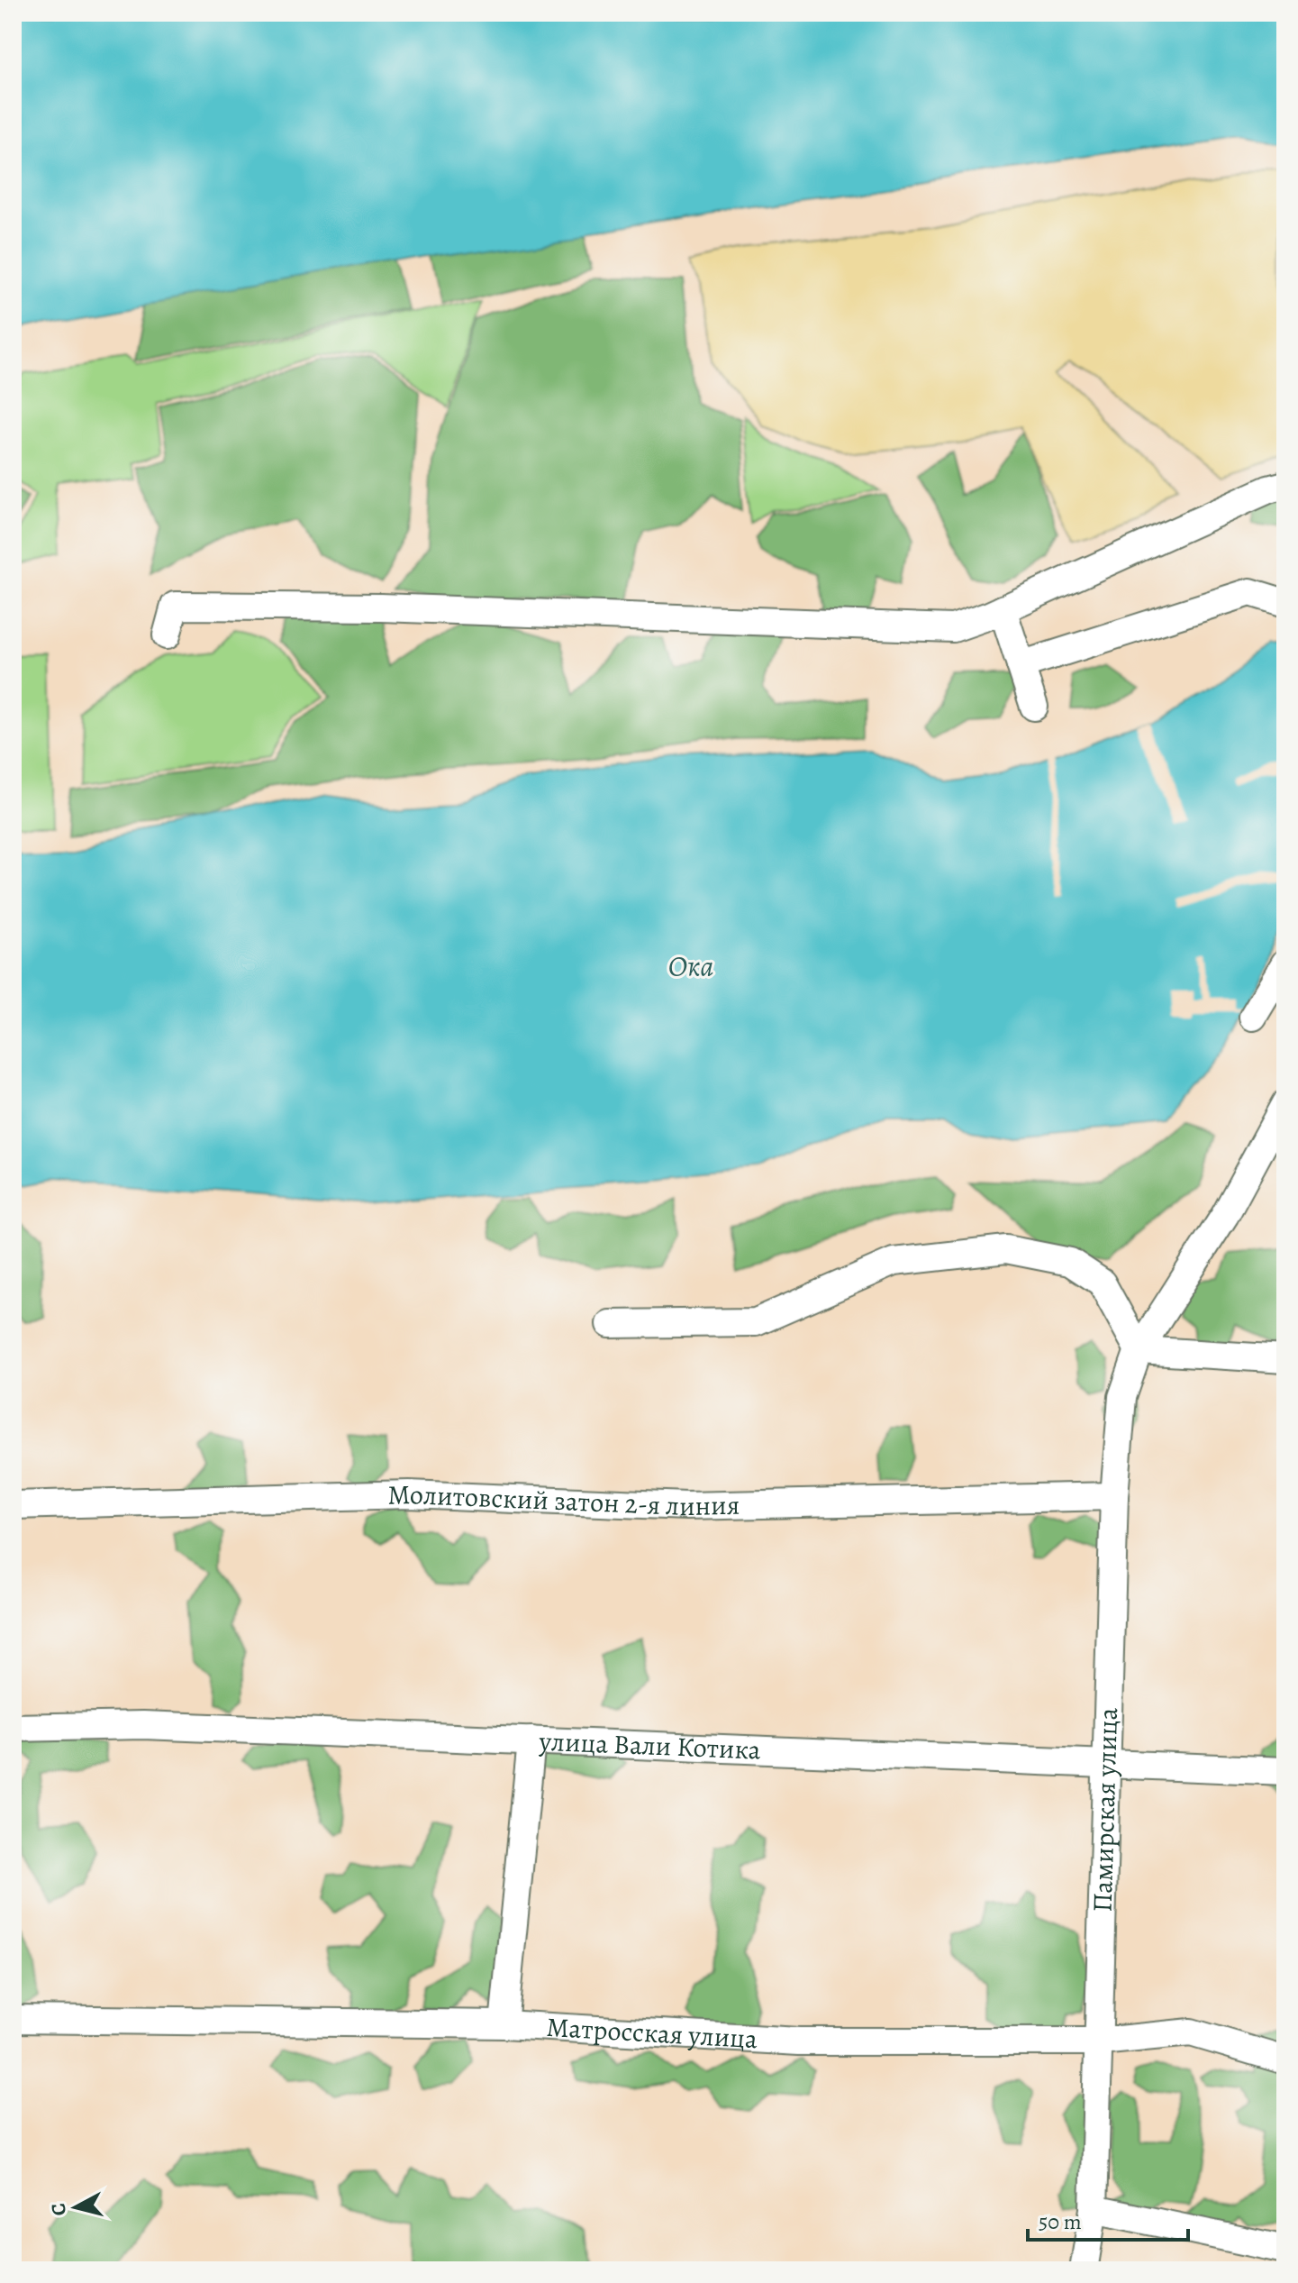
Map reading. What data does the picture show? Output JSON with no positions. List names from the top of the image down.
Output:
{
  "streets": {
    "street": [
      "Молитовский затон 2-я линия",
      "улица Вали Котика",
      "Памирская улица",
      "Матросская улица"
    ]
  },
  "crossings": [
    ["Молитовский затон 2-я линия", "Памирская улица"],
    ["улица Вали Котика", "Памирская улица"],
    ["Памирская улица", "Матросская улица"]
  ],
  "water": ["Ока"],
  "scale_bar": "50 m",
  "north": "left"
}
